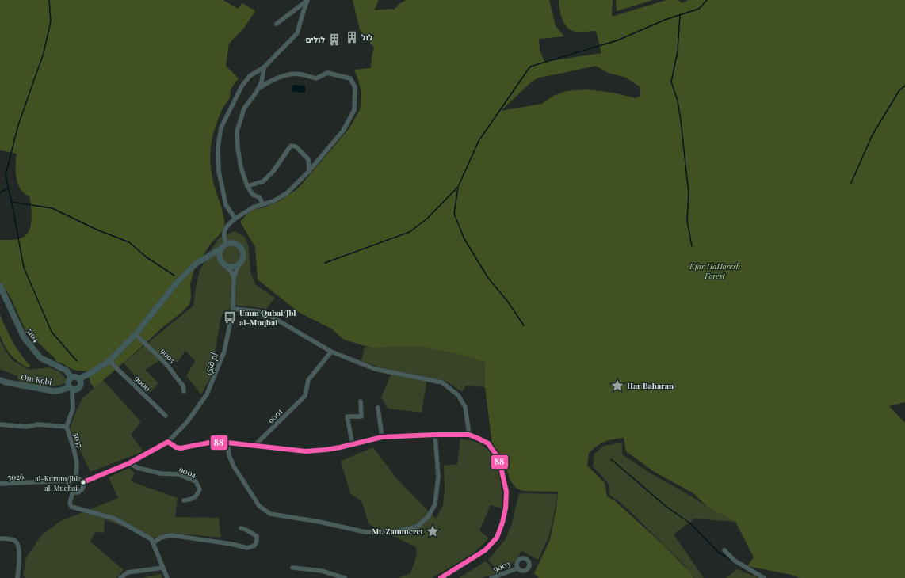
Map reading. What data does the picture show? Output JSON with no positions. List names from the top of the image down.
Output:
{
  "streets": {
    "street": [
      "5104",
      "9005",
      "أم قبي",
      "Om Kobi",
      "9000",
      "9001",
      "5037",
      "9004",
      "5026",
      "9003"
    ]
  },
  "crossings": [
    ["5104", "Om Kobi"],
    ["5104", "5037"],
    ["Om Kobi", "5037"],
    ["5037", "5026"]
  ],
  "parks": ["Kfar HaHoresh Forest"],
  "places": {
    "building": ["לול", "לולים"],
    "bus stop": ["Umm Qubai/Jbl al-Muqbai"],
    "place": ["Har Baharan", "Mt. Zammeret"],
    "other": ["al-Kurum/Jbl al-Muqbai"]
  },
  "lines": ["transit line 88"]
}
